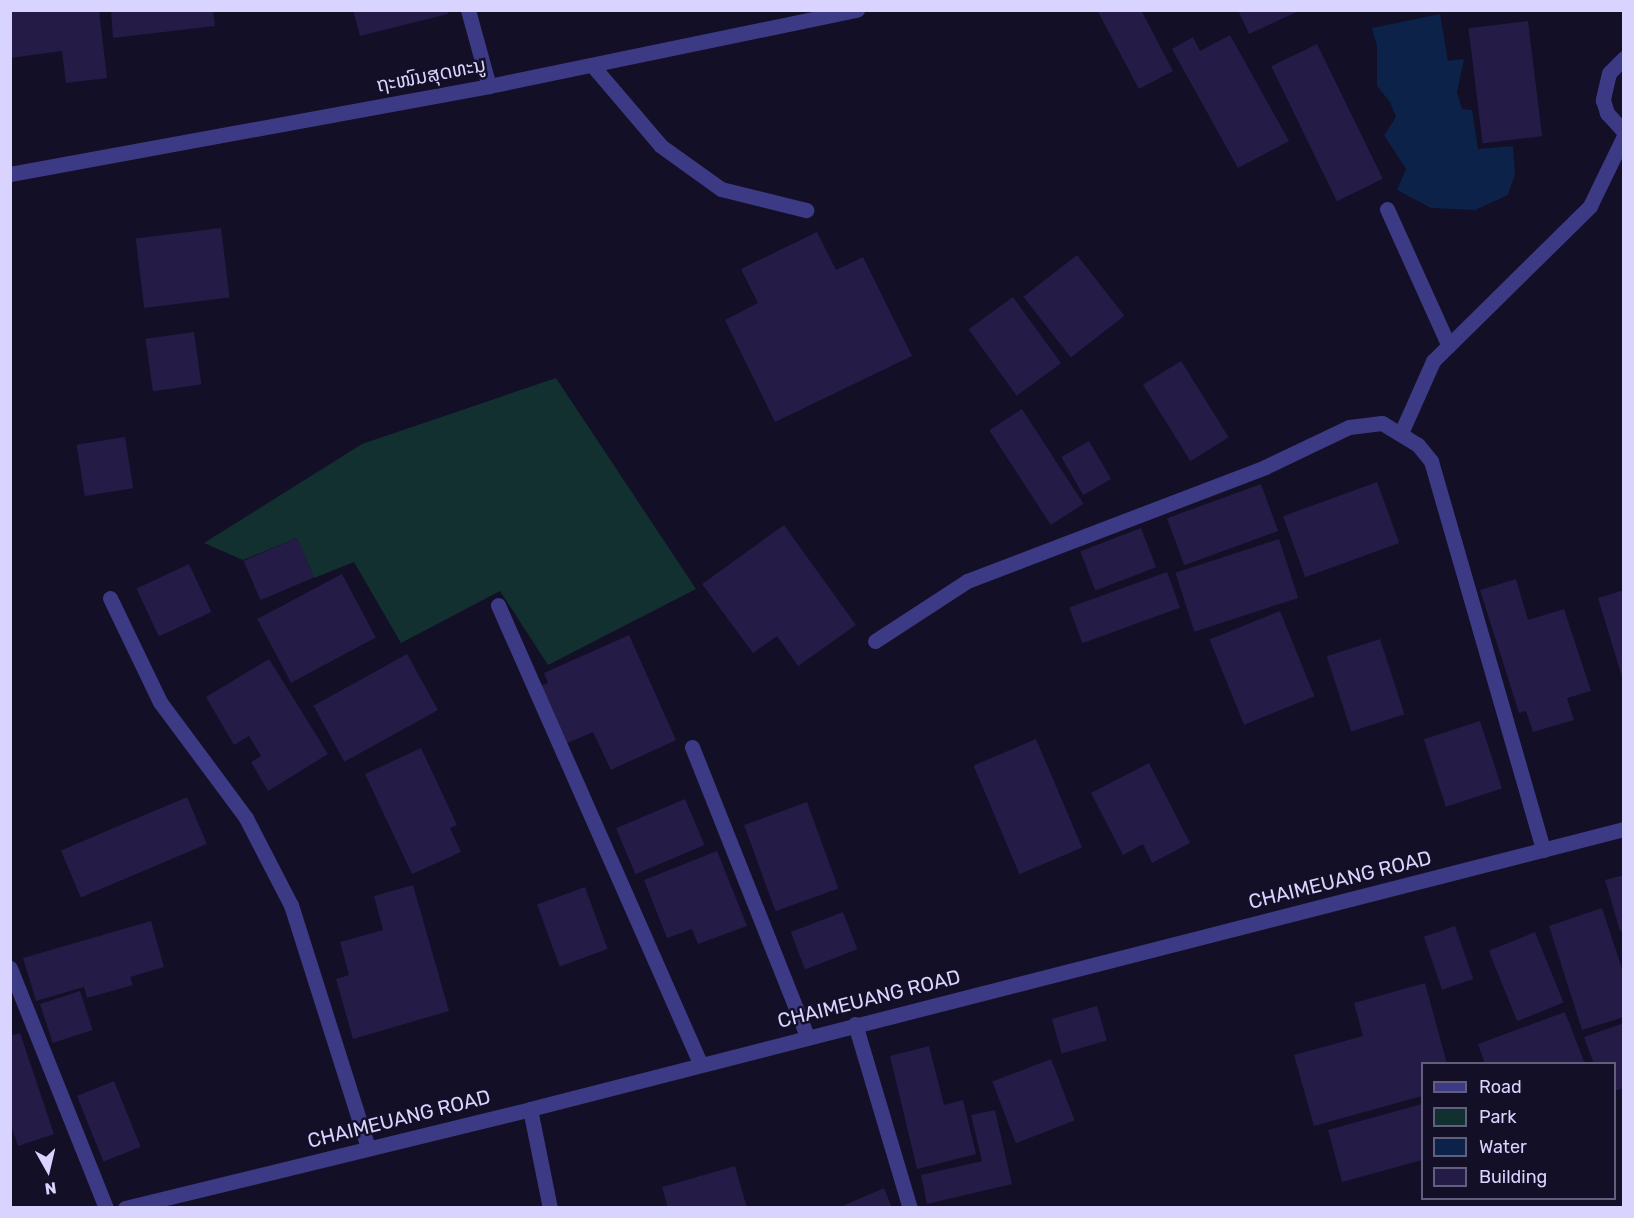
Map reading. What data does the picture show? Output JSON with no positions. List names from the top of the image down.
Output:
{
  "streets": {
    "street": ["ຖະໜົນສຸດທະນູ", "CHAIMEUANG ROAD"]
  },
  "legend": [
    "Road",
    "Park",
    "Water",
    "Building"
  ],
  "north": "bottom"
}
